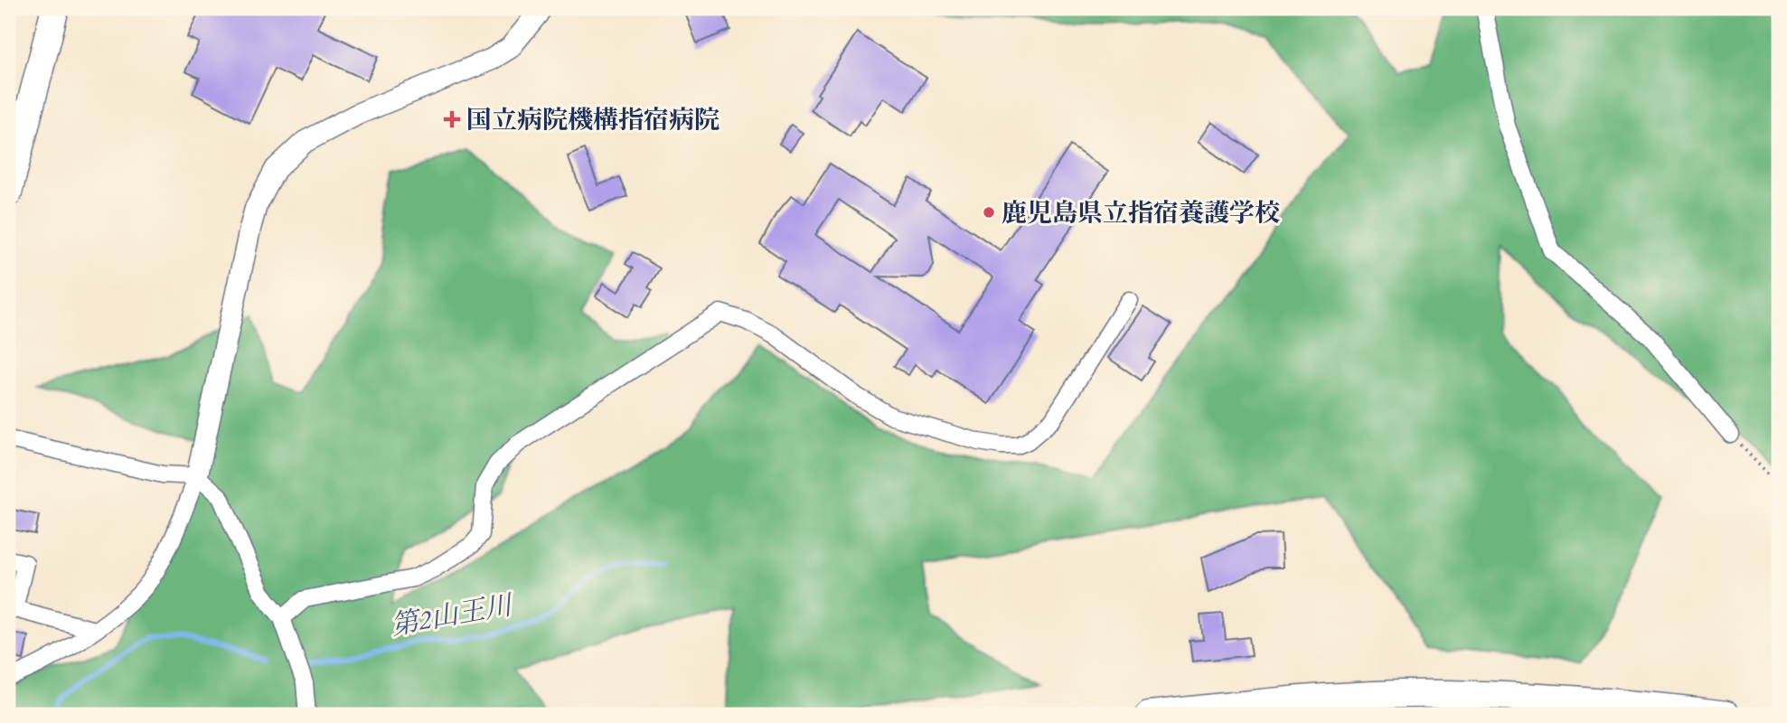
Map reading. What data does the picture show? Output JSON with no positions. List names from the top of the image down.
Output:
{
  "water": ["第2山王川"],
  "places": {
    "health": ["国立病院機構指宿病院"],
    "other": ["鹿児島県立指宿養護学校"]
  }
}
